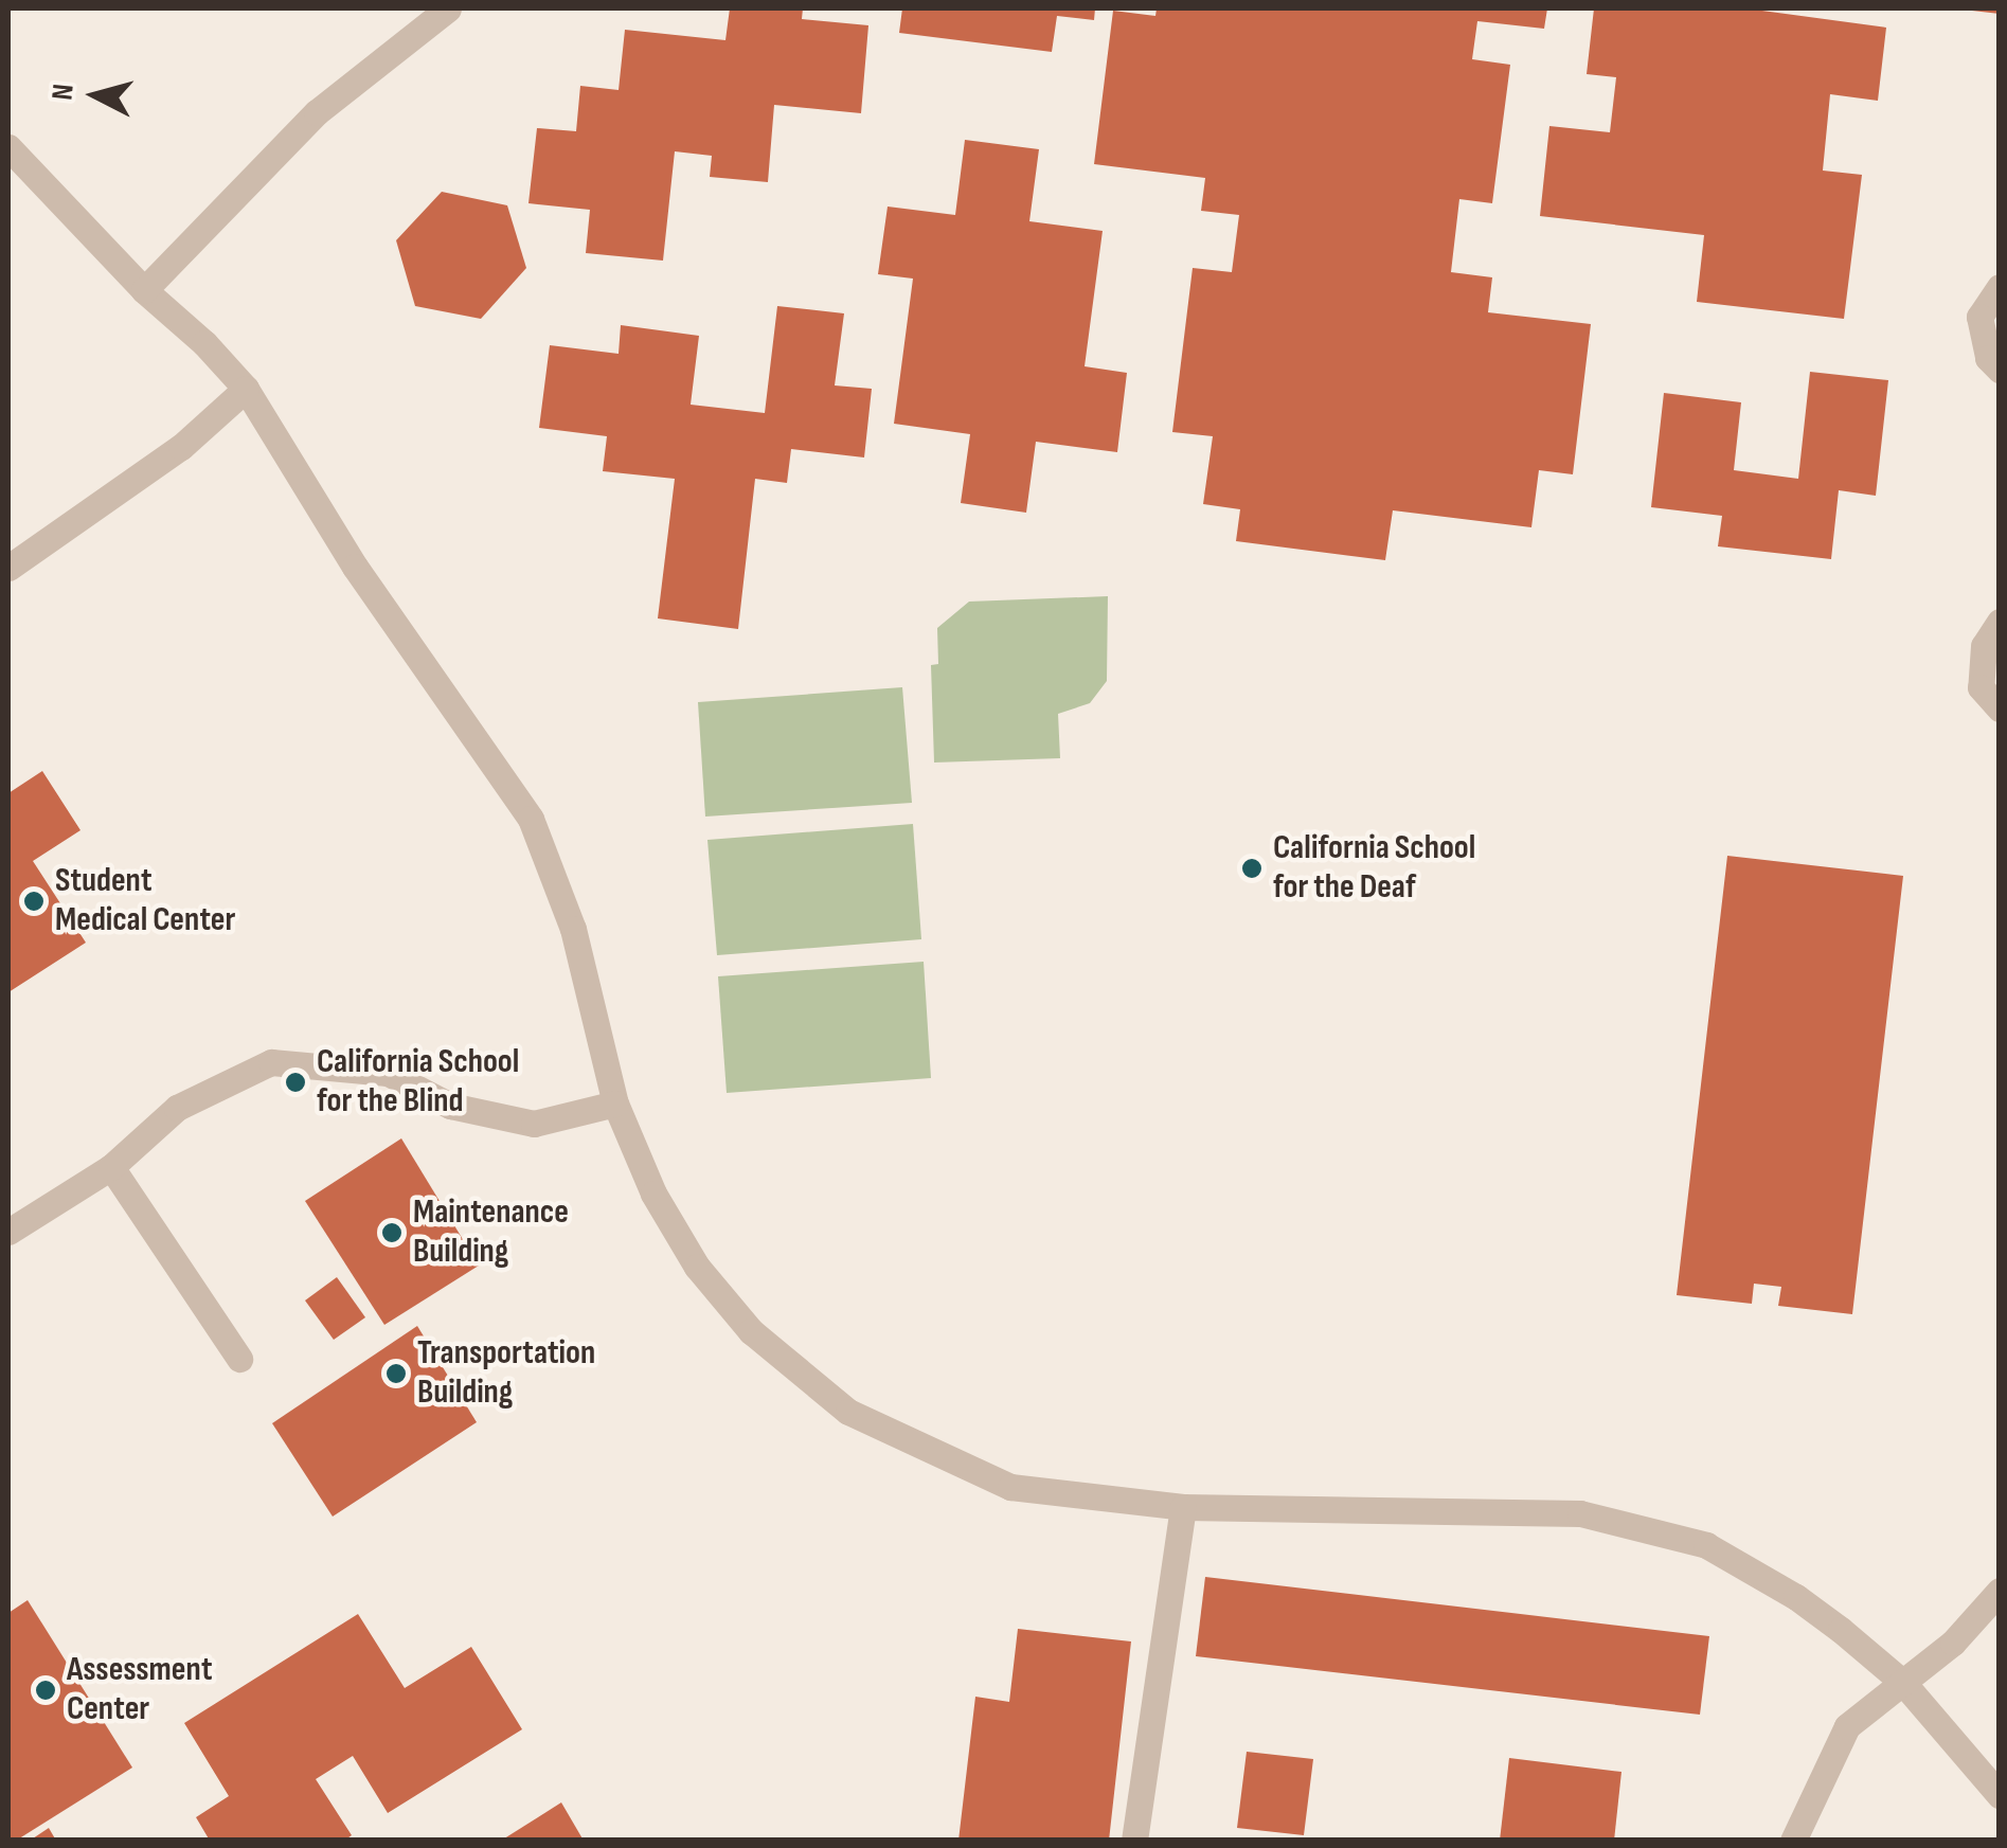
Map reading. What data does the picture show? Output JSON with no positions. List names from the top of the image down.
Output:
{
  "places": [
    "California School for the Deaf",
    "Student Medical Center",
    "California School for the Blind",
    "Maintenance Building",
    "Transportation Building",
    "Assessment Center"
  ],
  "north": "left"
}
